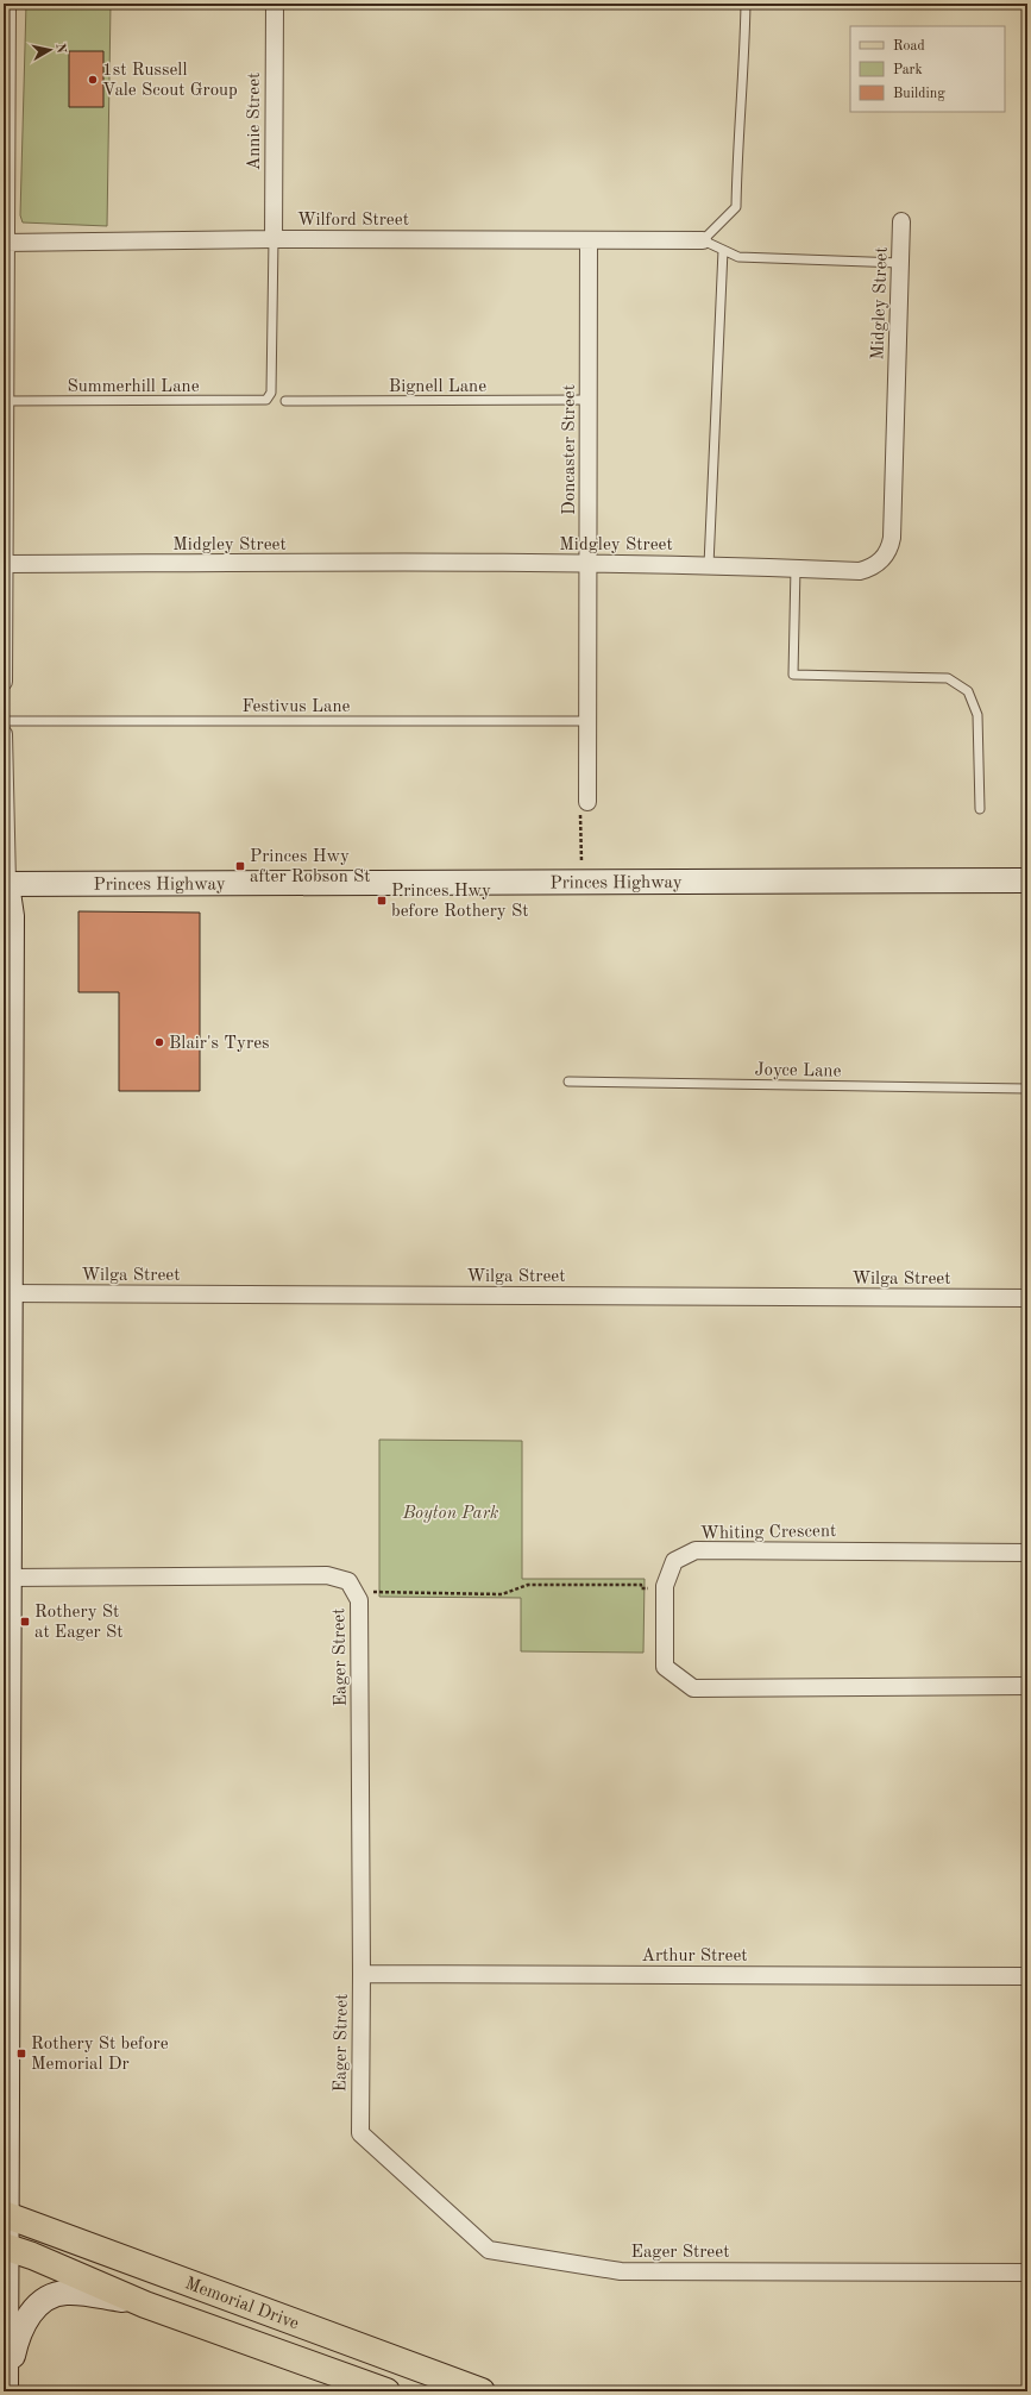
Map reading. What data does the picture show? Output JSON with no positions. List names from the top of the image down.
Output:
{
  "streets": {
    "main road": ["Princes Highway", "Memorial Drive"],
    "street": [
      "Annie Street",
      "Wilford Street",
      "Midgley Street",
      "Doncaster Street",
      "Wilga Street",
      "Whiting Crescent",
      "Eager Street",
      "Arthur Street"
    ],
    "lane": [
      "Summerhill Lane",
      "Bignell Lane",
      "Festivus Lane",
      "Joyce Lane"
    ]
  },
  "crossings": [
    ["Annie Street", "Wilford Street"],
    ["Annie Street", "Summerhill Lane"],
    ["Wilford Street", "Summerhill Lane"],
    ["Wilford Street", "Doncaster Street"],
    ["Midgley Street", "Doncaster Street"],
    ["Bignell Lane", "Doncaster Street"],
    ["Doncaster Street", "Festivus Lane"],
    ["Eager Street", "Arthur Street"]
  ],
  "parks": ["Boyton Park"],
  "places": {
    "other": ["1st Russell Vale Scout Group", "Blair's Tyres"],
    "transit": [
      "Princes Hwy after Robson St",
      "Princes Hwy before Rothery St",
      "Rothery St at Eager St",
      "Rothery St before Memorial Dr"
    ]
  },
  "legend": ["Road", "Park", "Building"],
  "north": "right"
}
